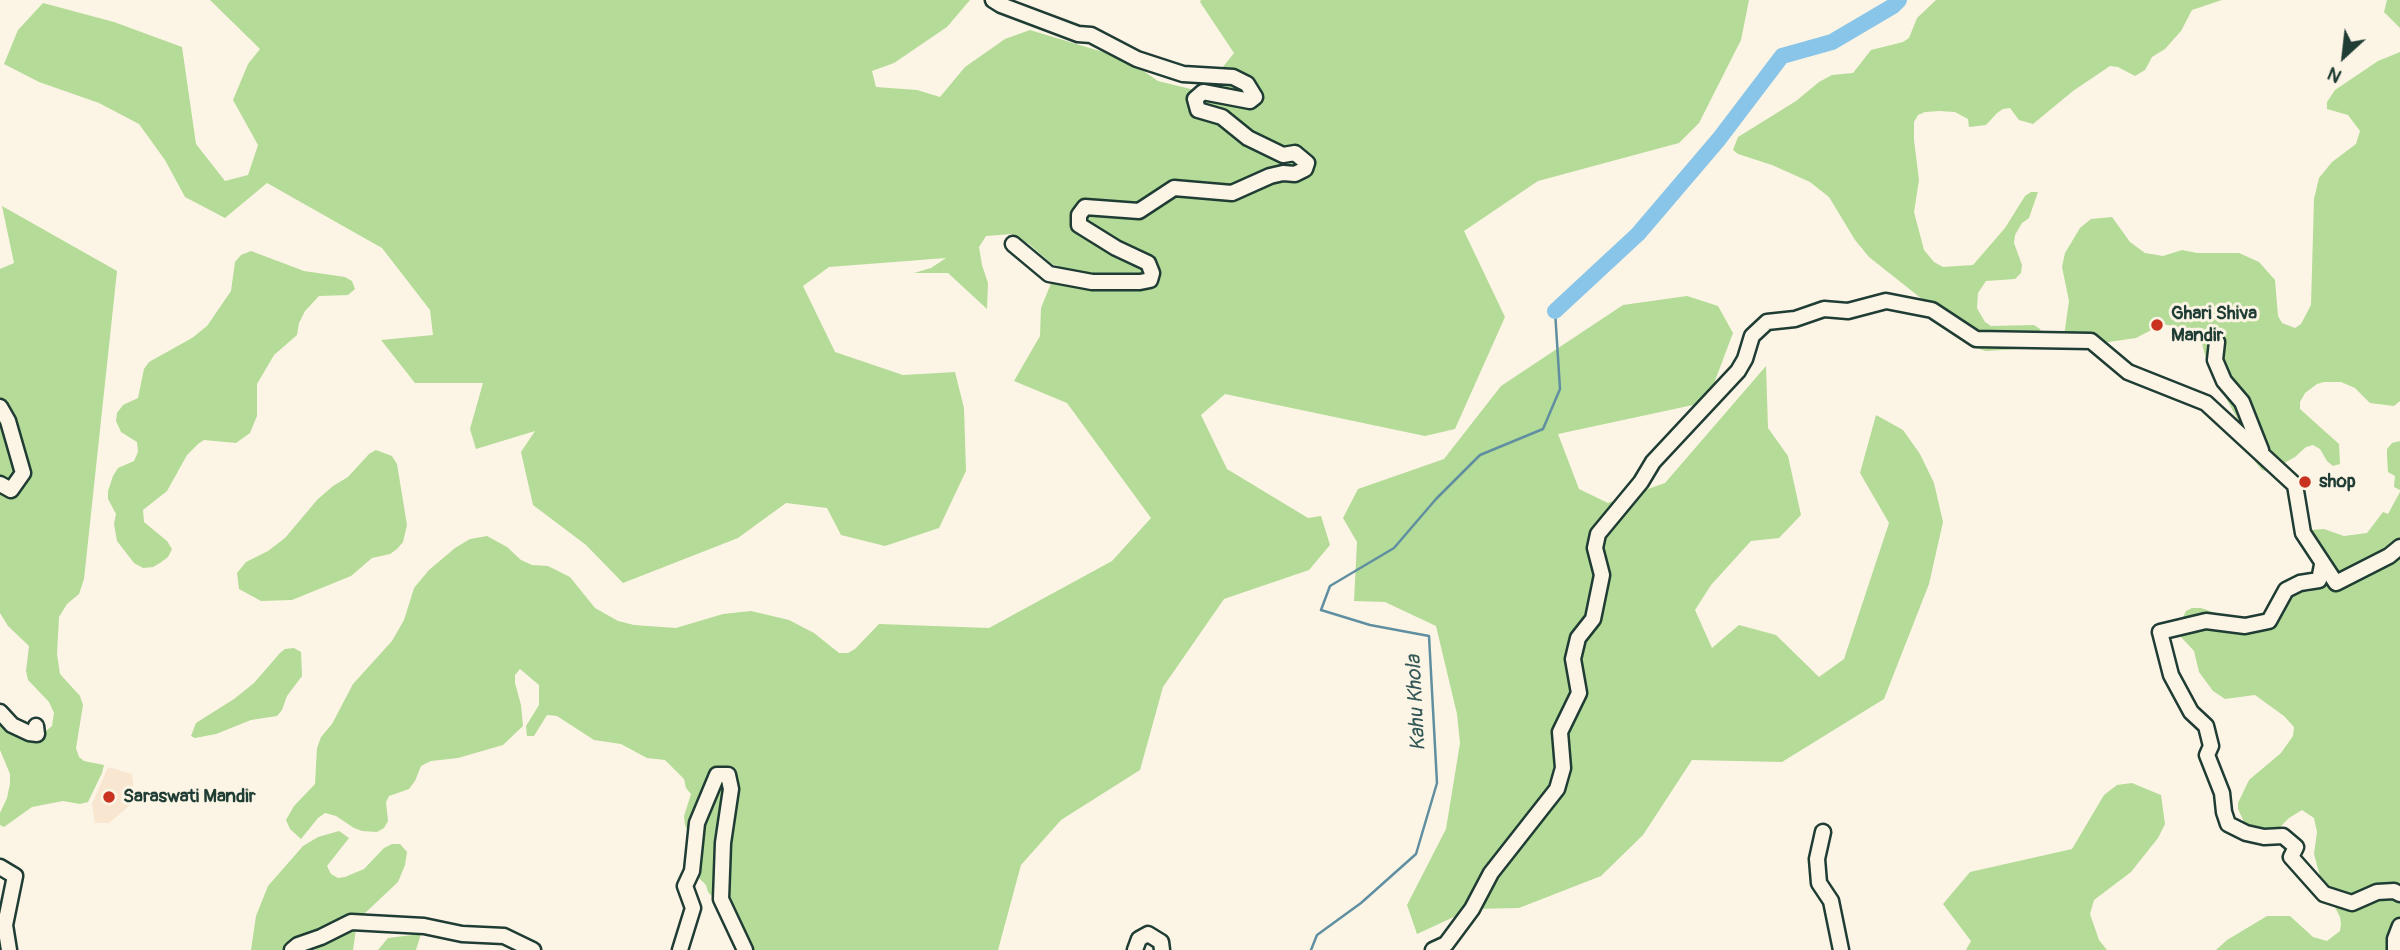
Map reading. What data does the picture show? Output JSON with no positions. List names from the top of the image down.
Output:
{
  "water": ["Kahu Khola"],
  "places": ["Ghari Shiva Mandir", "shop", "Saraswati Mandir"],
  "north": "bottom left"
}
